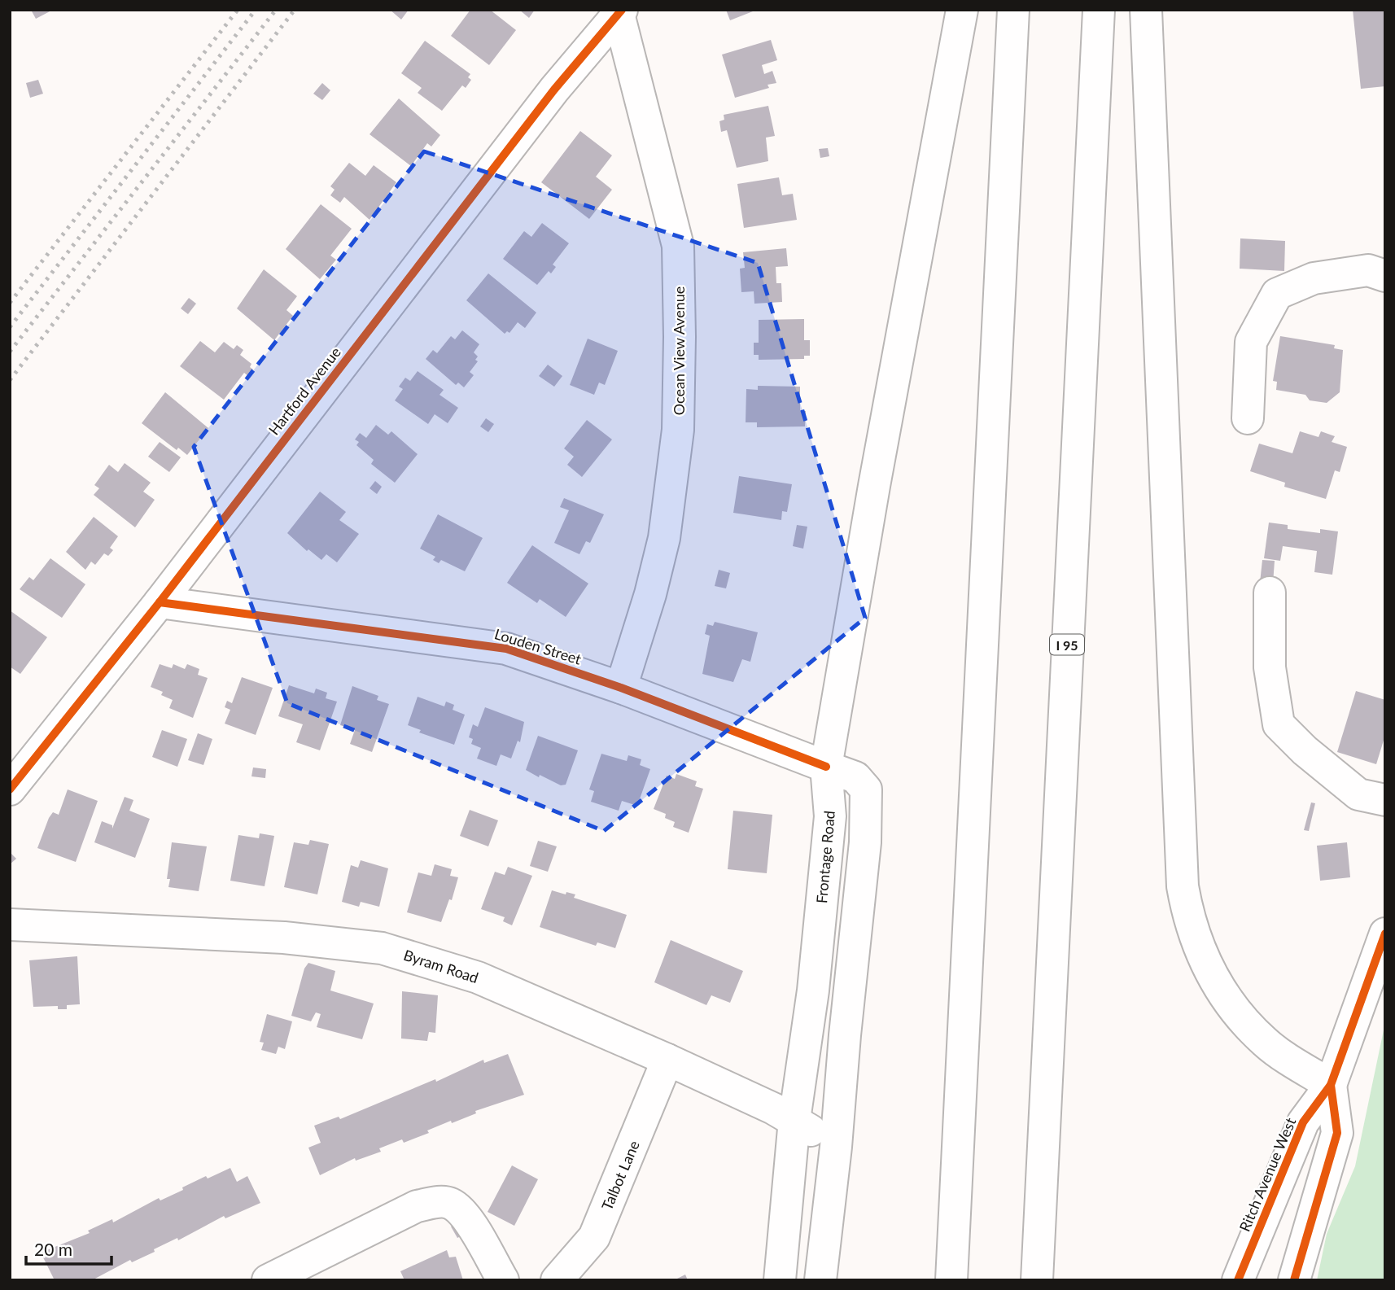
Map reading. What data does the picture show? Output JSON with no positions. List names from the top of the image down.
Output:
{
  "streets": {
    "main road": [
      "Ocean View Avenue",
      "Hartford Avenue",
      "I 95",
      "Louden Street",
      "Frontage Road",
      "Byram Road",
      "Ritch Avenue West",
      "Talbot Lane"
    ]
  },
  "crossings": [
    ["Ocean View Avenue", "Hartford Avenue"],
    ["Ocean View Avenue", "Louden Street"],
    ["Hartford Avenue", "Louden Street"],
    ["Louden Street", "Frontage Road"],
    ["Frontage Road", "Byram Road"],
    ["Byram Road", "Talbot Lane"]
  ],
  "scale_bar": "20 m"
}
